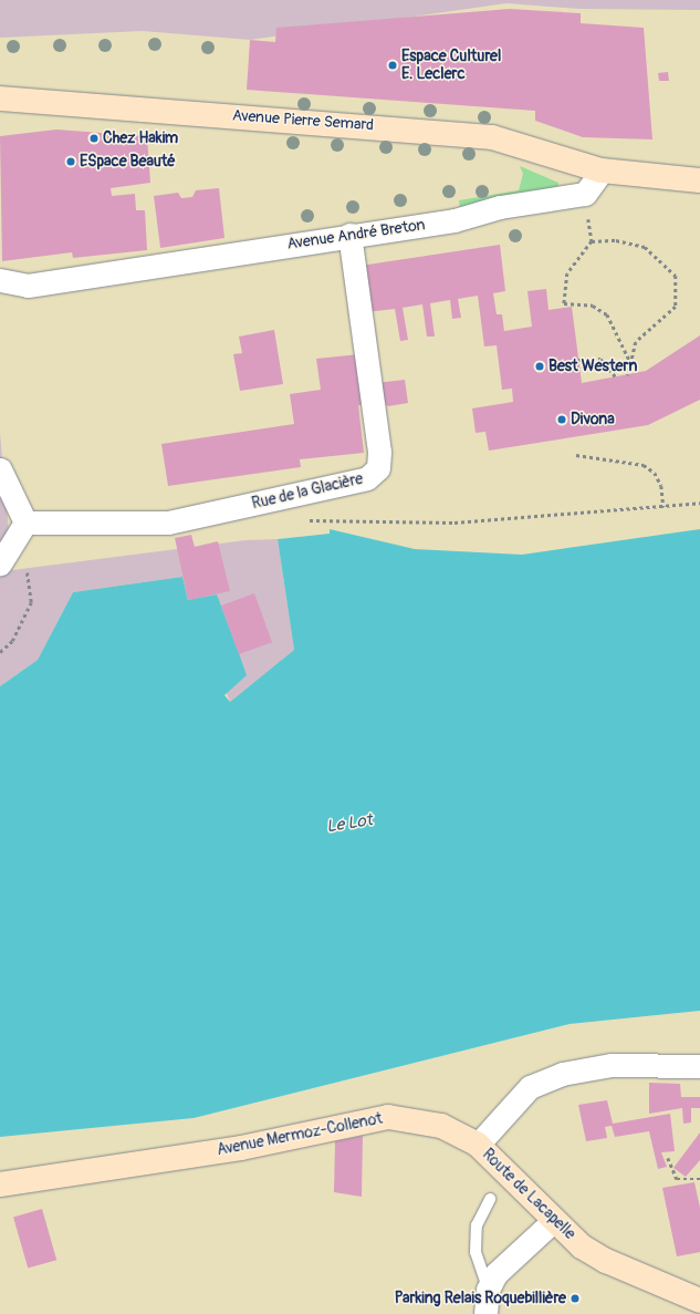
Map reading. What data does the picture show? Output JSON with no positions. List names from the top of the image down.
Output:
{
  "streets": {
    "street": [
      "Avenue Pierre Semard",
      "Avenue André Breton",
      "Rue de la Glacière",
      "Avenue Mermoz-Collenot",
      "Route de Lacapelle"
    ]
  },
  "crossings": [
    ["Avenue André Breton", "Rue de la Glacière"],
    ["Avenue Mermoz-Collenot", "Route de Lacapelle"]
  ],
  "water": ["Le Lot"],
  "places": [
    "Espace Culturel E. Leclerc",
    "Chez Hakim",
    "ESpace Beauté",
    "Best Western",
    "Divona",
    "Parking Relais Roquebillière"
  ]
}
